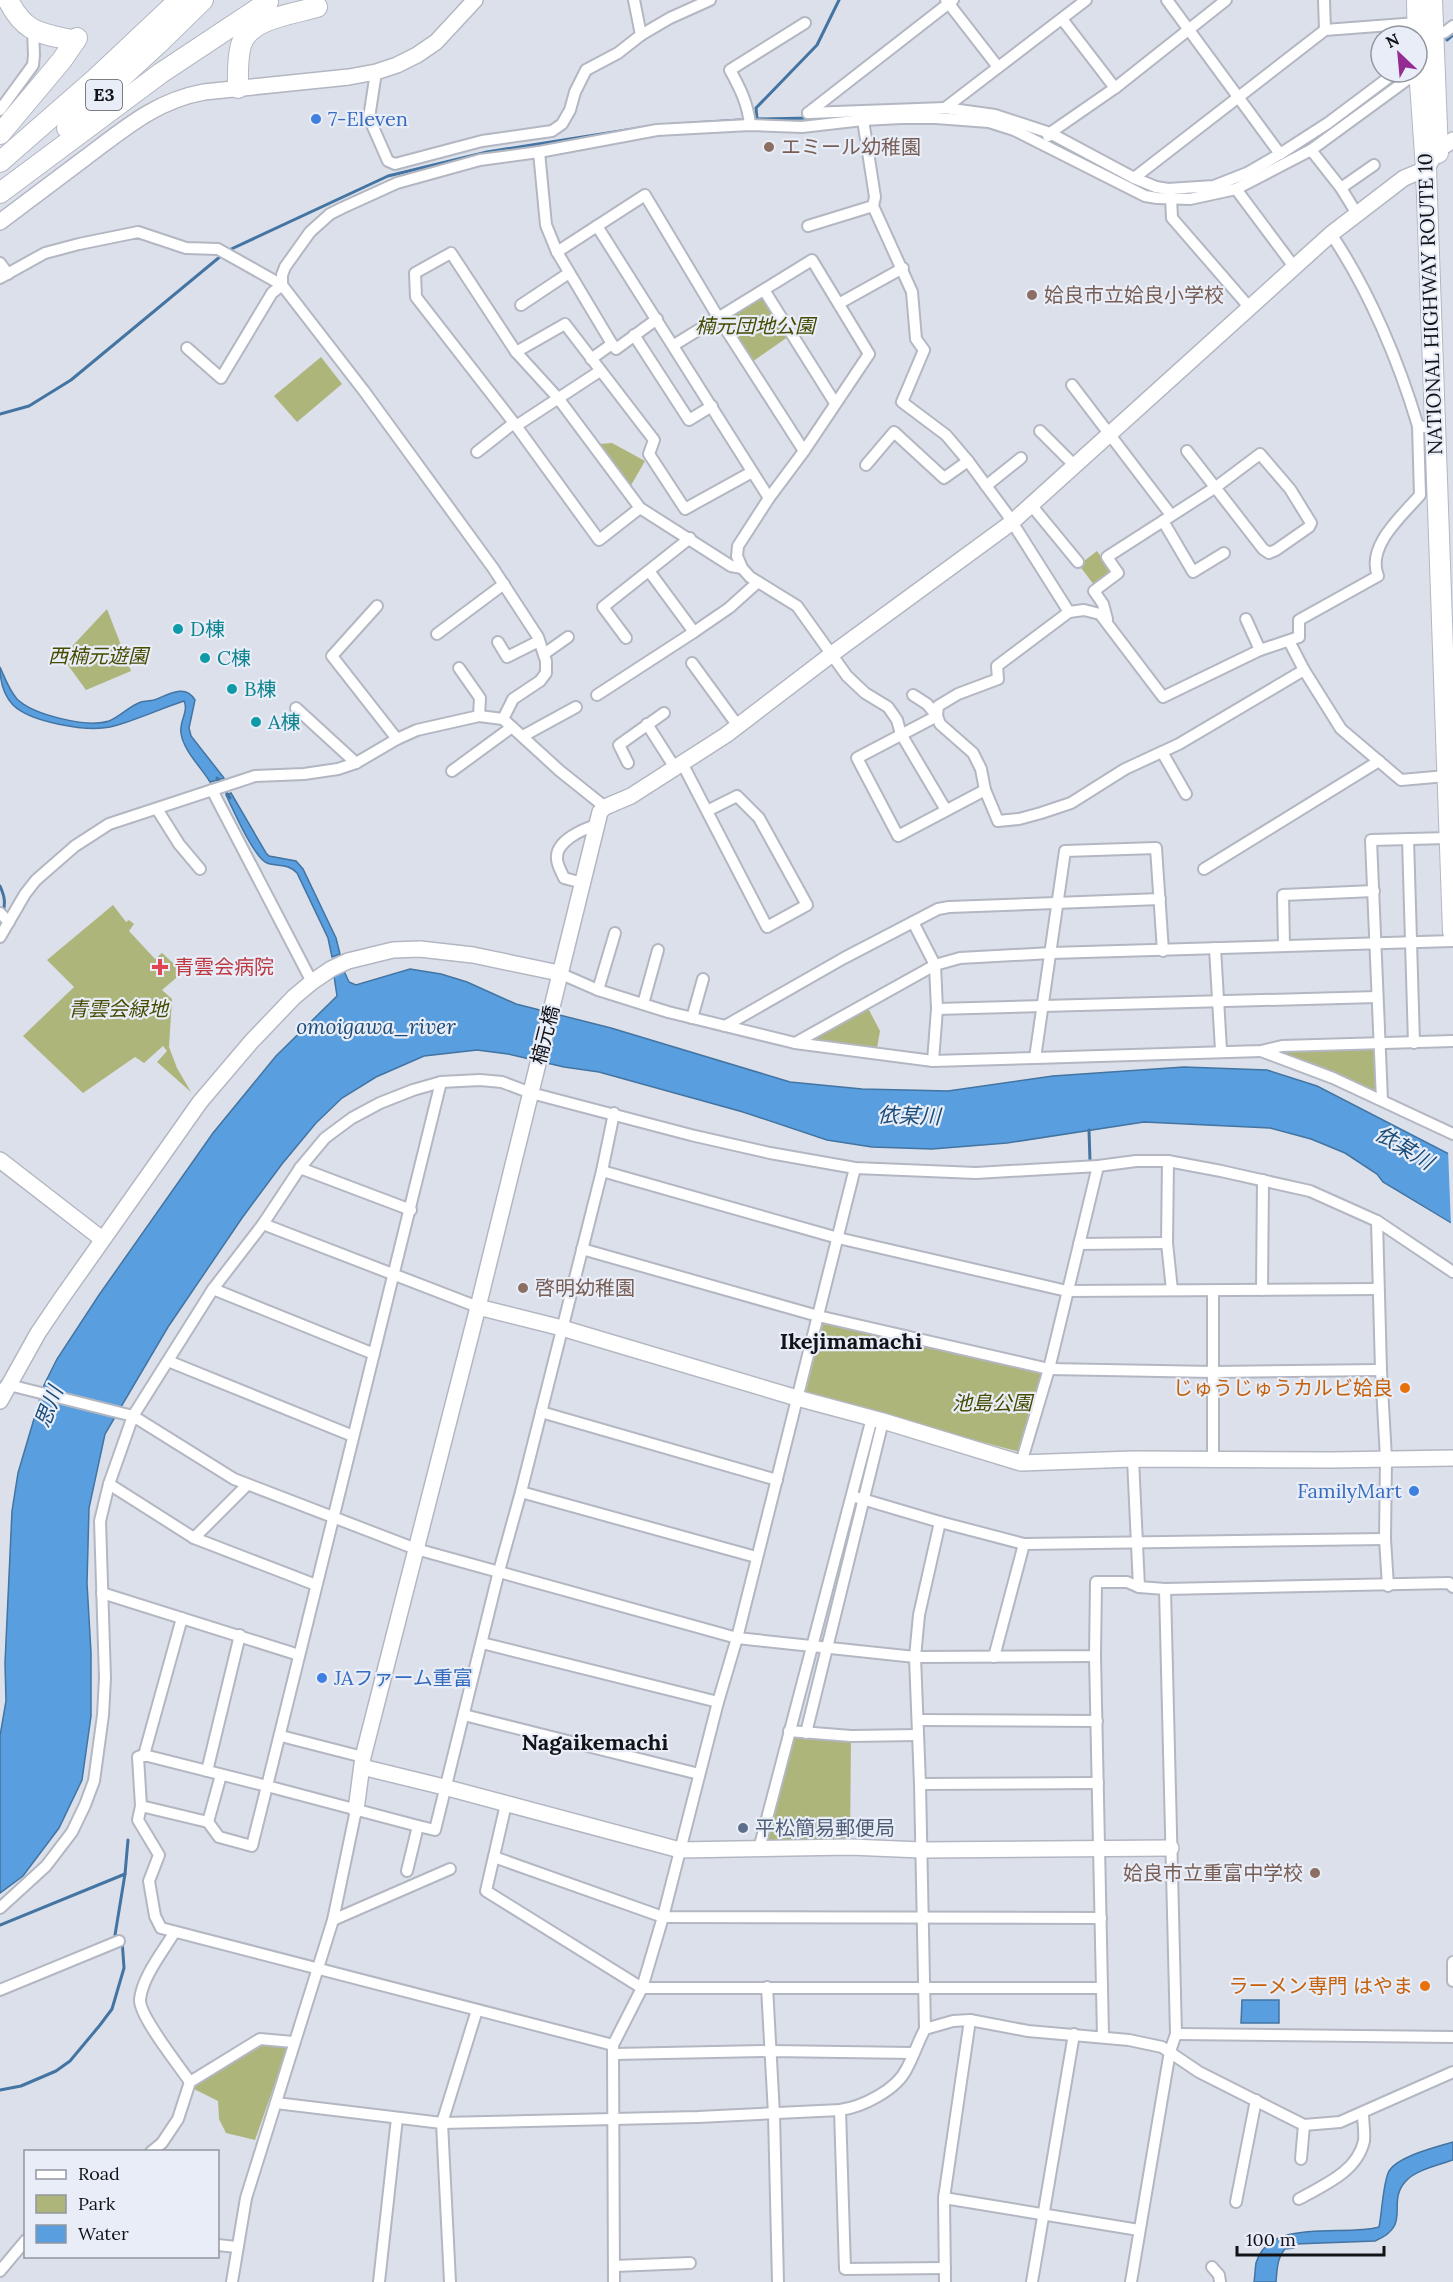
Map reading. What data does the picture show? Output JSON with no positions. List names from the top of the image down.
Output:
{
  "streets": {
    "highway": ["E3", "NATIONAL HIGHWAY ROUTE 10"],
    "street": ["楠元橋"]
  },
  "districts": ["Ikejimamachi", "Nagaikemachi"],
  "water": ["omoigawa_river", "依某川", "思川"],
  "parks": [
    "楠元団地公園",
    "西楠元遊園",
    "青雲会緑地",
    "池島公園"
  ],
  "places": {
    "other": [
      "7-Eleven",
      "エミール幼稚園",
      "姶良市立姶良小学校",
      "D棟",
      "C棟",
      "B棟",
      "A棟",
      "啓明幼稚園",
      "じゅうじゅうカルビ姶良",
      "FamilyMart",
      "JAファーム重富",
      "平松簡易郵便局",
      "姶良市立重富中学校",
      "ラーメン専門 はやま"
    ],
    "health": ["青雲会病院"]
  },
  "legend": ["Road", "Park", "Water"],
  "scale_bar": "100 m",
  "north": "top left"
}
